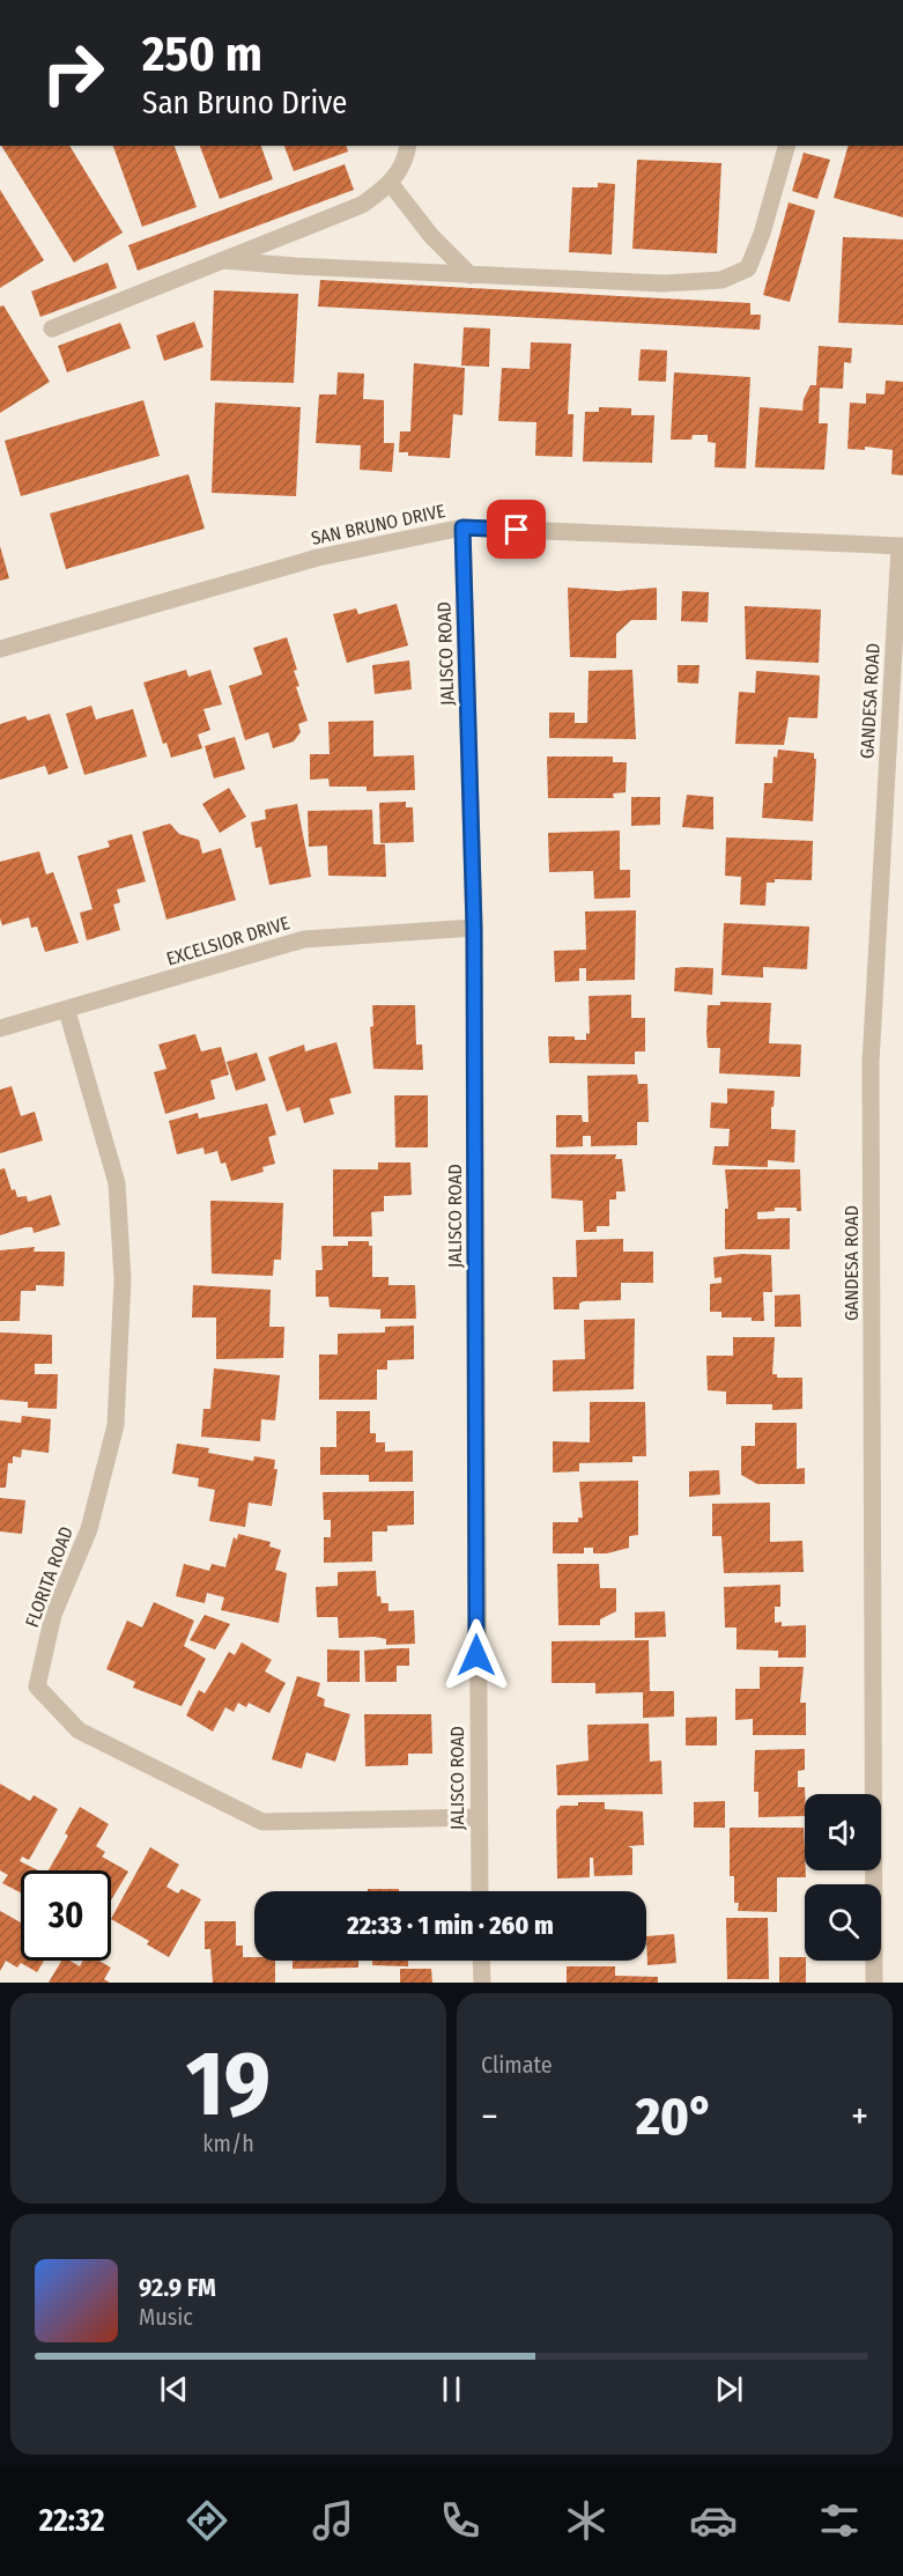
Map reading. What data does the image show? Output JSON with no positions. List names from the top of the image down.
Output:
{
  "streets": {
    "street": [
      "SAN BRUNO DRIVE",
      "JALISCO ROAD",
      "GANDESA ROAD",
      "EXCELSIOR DRIVE",
      "FLORITA ROAD"
    ]
  },
  "crossings": [
    ["SAN BRUNO DRIVE", "JALISCO ROAD"],
    ["SAN BRUNO DRIVE", "GANDESA ROAD"],
    ["JALISCO ROAD", "EXCELSIOR DRIVE"],
    ["JALISCO ROAD", "FLORITA ROAD"],
    ["EXCELSIOR DRIVE", "FLORITA ROAD"]
  ],
  "page": {
    "turn": ["250 m", "San Bruno Drive"],
    "limit": "30",
    "trip": "22:33 · 1 min · 260 m",
    "tile": [
      ["19", "km/h"],
      "Climate"
    ],
    "heat": ["−", "20°", "+"],
    "song": ["92.9 FM", "Music"],
    "tabs": "22:32"
  }
}
